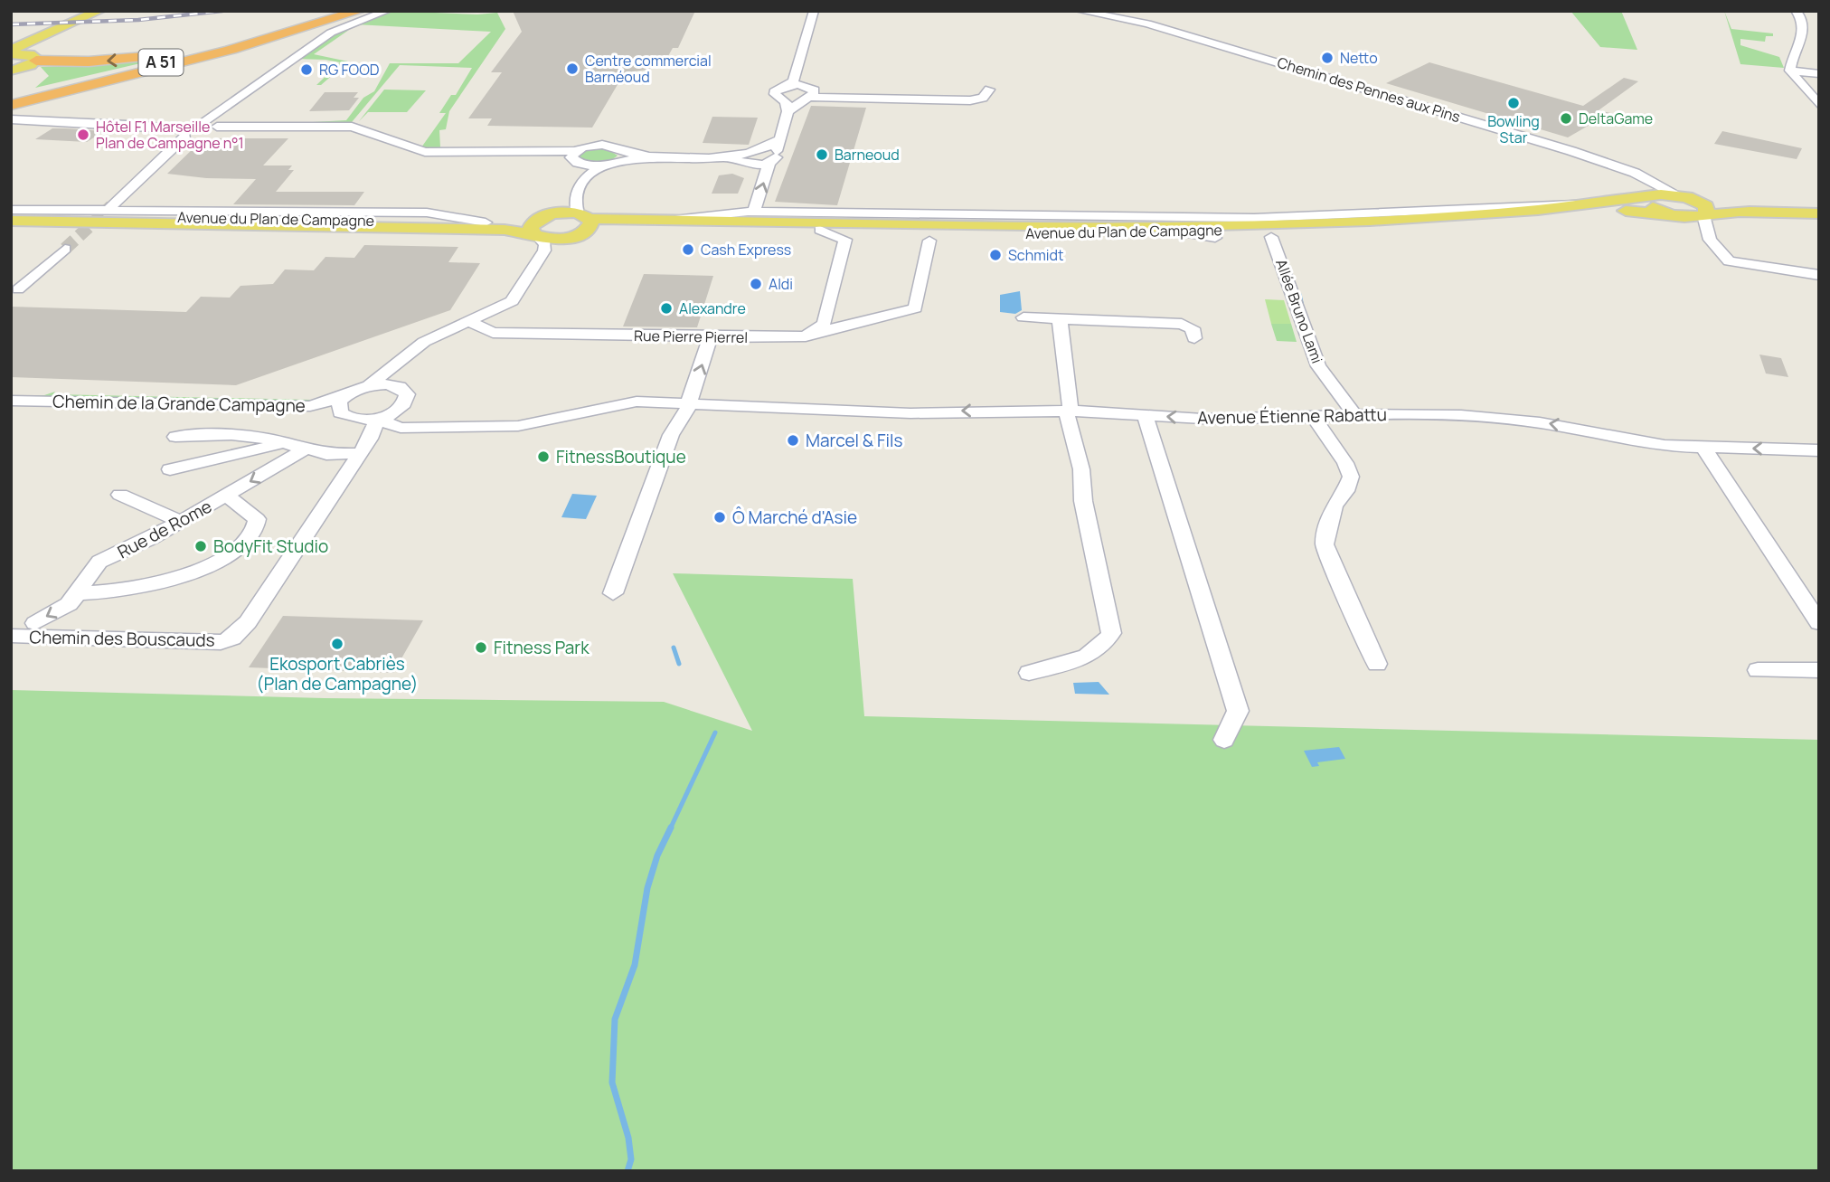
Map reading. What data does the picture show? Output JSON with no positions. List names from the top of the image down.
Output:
{
  "streets": {
    "highway": ["A 51"],
    "main road": ["Avenue du Plan de Campagne"],
    "street": [
      "Chemin des Pennes aux Pins",
      "Allée Bruno Lami",
      "Rue Pierre Pierrel",
      "Chemin de la Grande Campagne",
      "Avenue Étienne Rabattu",
      "Rue de Rome",
      "Chemin des Bouscauds"
    ]
  },
  "crossings": [
    ["Chemin des Pennes aux Pins", "Avenue du Plan de Campagne"],
    ["Allée Bruno Lami", "Avenue Étienne Rabattu"],
    ["Chemin de la Grande Campagne", "Chemin des Bouscauds"],
    ["Avenue Étienne Rabattu", "Chemin des Bouscauds"]
  ],
  "one_way": ["Avenue Étienne Rabattu"],
  "places": [
    "Netto",
    "Centre commercial Barnéoud",
    "RG FOOD",
    "Bowling Star",
    "DeltaGame",
    "Hôtel F1 Marseille Plan de Campagne n°1",
    "Barneoud",
    "Cash Express",
    "Schmidt",
    "Aldi",
    "Alexandre",
    "Marcel & Fils",
    "FitnessBoutique",
    "Ô Marché d'Asie",
    "BodyFit Studio",
    "Ekosport Cabriès (Plan de Campagne)",
    "Fitness Park"
  ]
}
